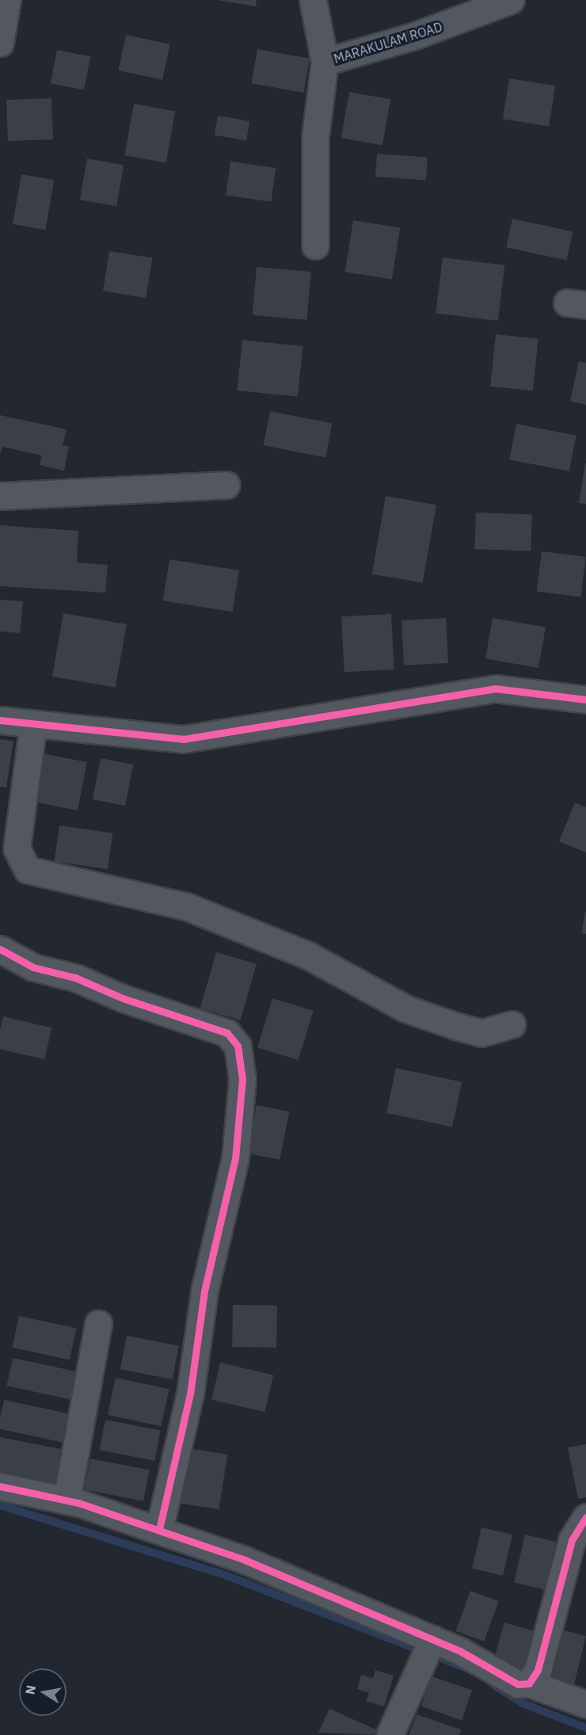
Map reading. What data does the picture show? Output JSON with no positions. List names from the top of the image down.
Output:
{
  "streets": {
    "street": ["MARAKULAM ROAD"]
  },
  "north": "left"
}
